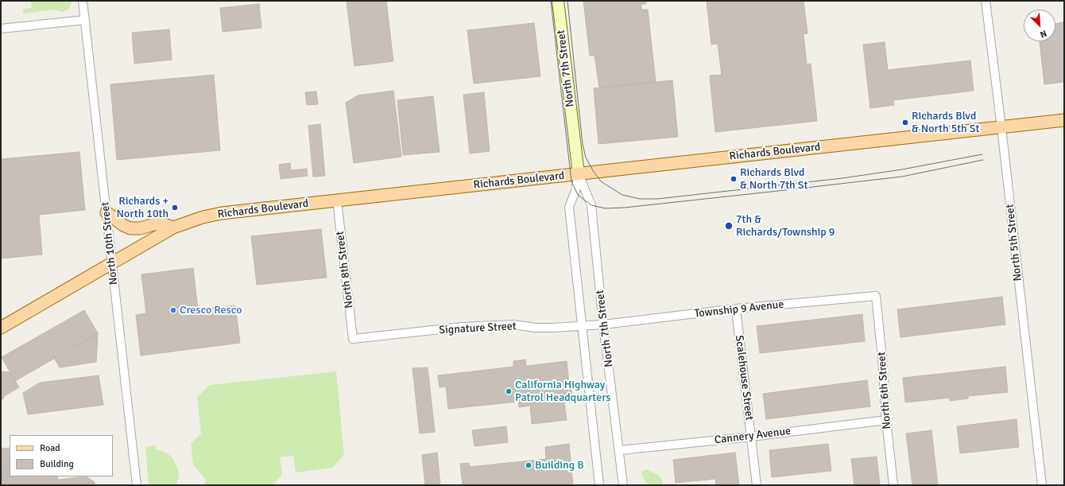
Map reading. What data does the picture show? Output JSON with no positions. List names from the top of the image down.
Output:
{
  "streets": {
    "main road": ["North 7th Street", "Richards Boulevard"],
    "street": [
      "North 5th Street",
      "North 10th Street",
      "North 8th Street",
      "Township 9 Avenue",
      "Signature Street",
      "Scalehouse Street",
      "North 6th Street",
      "Cannery Avenue"
    ]
  },
  "crossings": [
    ["North 7th Street", "Richards Boulevard"],
    ["North 7th Street", "Township 9 Avenue"],
    ["North 7th Street", "Signature Street"],
    ["North 7th Street", "Cannery Avenue"],
    ["Richards Boulevard", "North 5th Street"],
    ["Richards Boulevard", "North 10th Street"],
    ["Richards Boulevard", "North 8th Street"],
    ["North 8th Street", "Signature Street"],
    ["Township 9 Avenue", "Signature Street"],
    ["Township 9 Avenue", "Scalehouse Street"],
    ["Township 9 Avenue", "North 6th Street"],
    ["Scalehouse Street", "Cannery Avenue"],
    ["North 6th Street", "Cannery Avenue"]
  ],
  "places": [
    "Richards Blvd & North 5th St",
    "Richards Blvd & North 7th St",
    "Richards + North 10th",
    "7th & Richards/Township 9",
    "Cresco Resco",
    "California Highway Patrol Headquarters",
    "Building B"
  ],
  "legend": ["Road", "Building"],
  "north": "bottom right"
}
